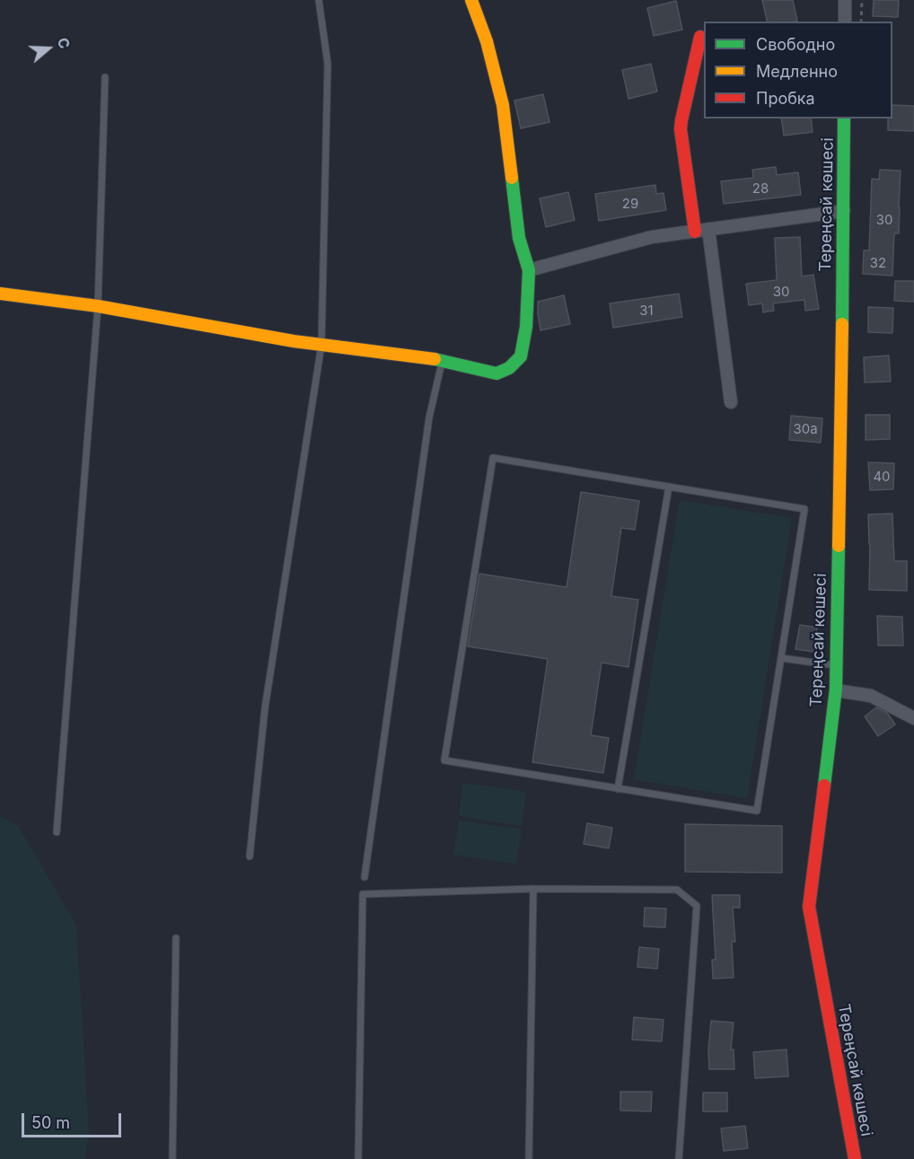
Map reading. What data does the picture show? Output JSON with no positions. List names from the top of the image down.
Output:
{
  "streets": {
    "street": ["Тереңсай көшесі"]
  },
  "house_numbers": [
    "28",
    "29",
    "30",
    "32",
    "30",
    "31",
    "30а",
    "40"
  ],
  "legend": ["Свободно", "Медленно", "Пробка"],
  "scale_bar": "50 m",
  "north": "right"
}
